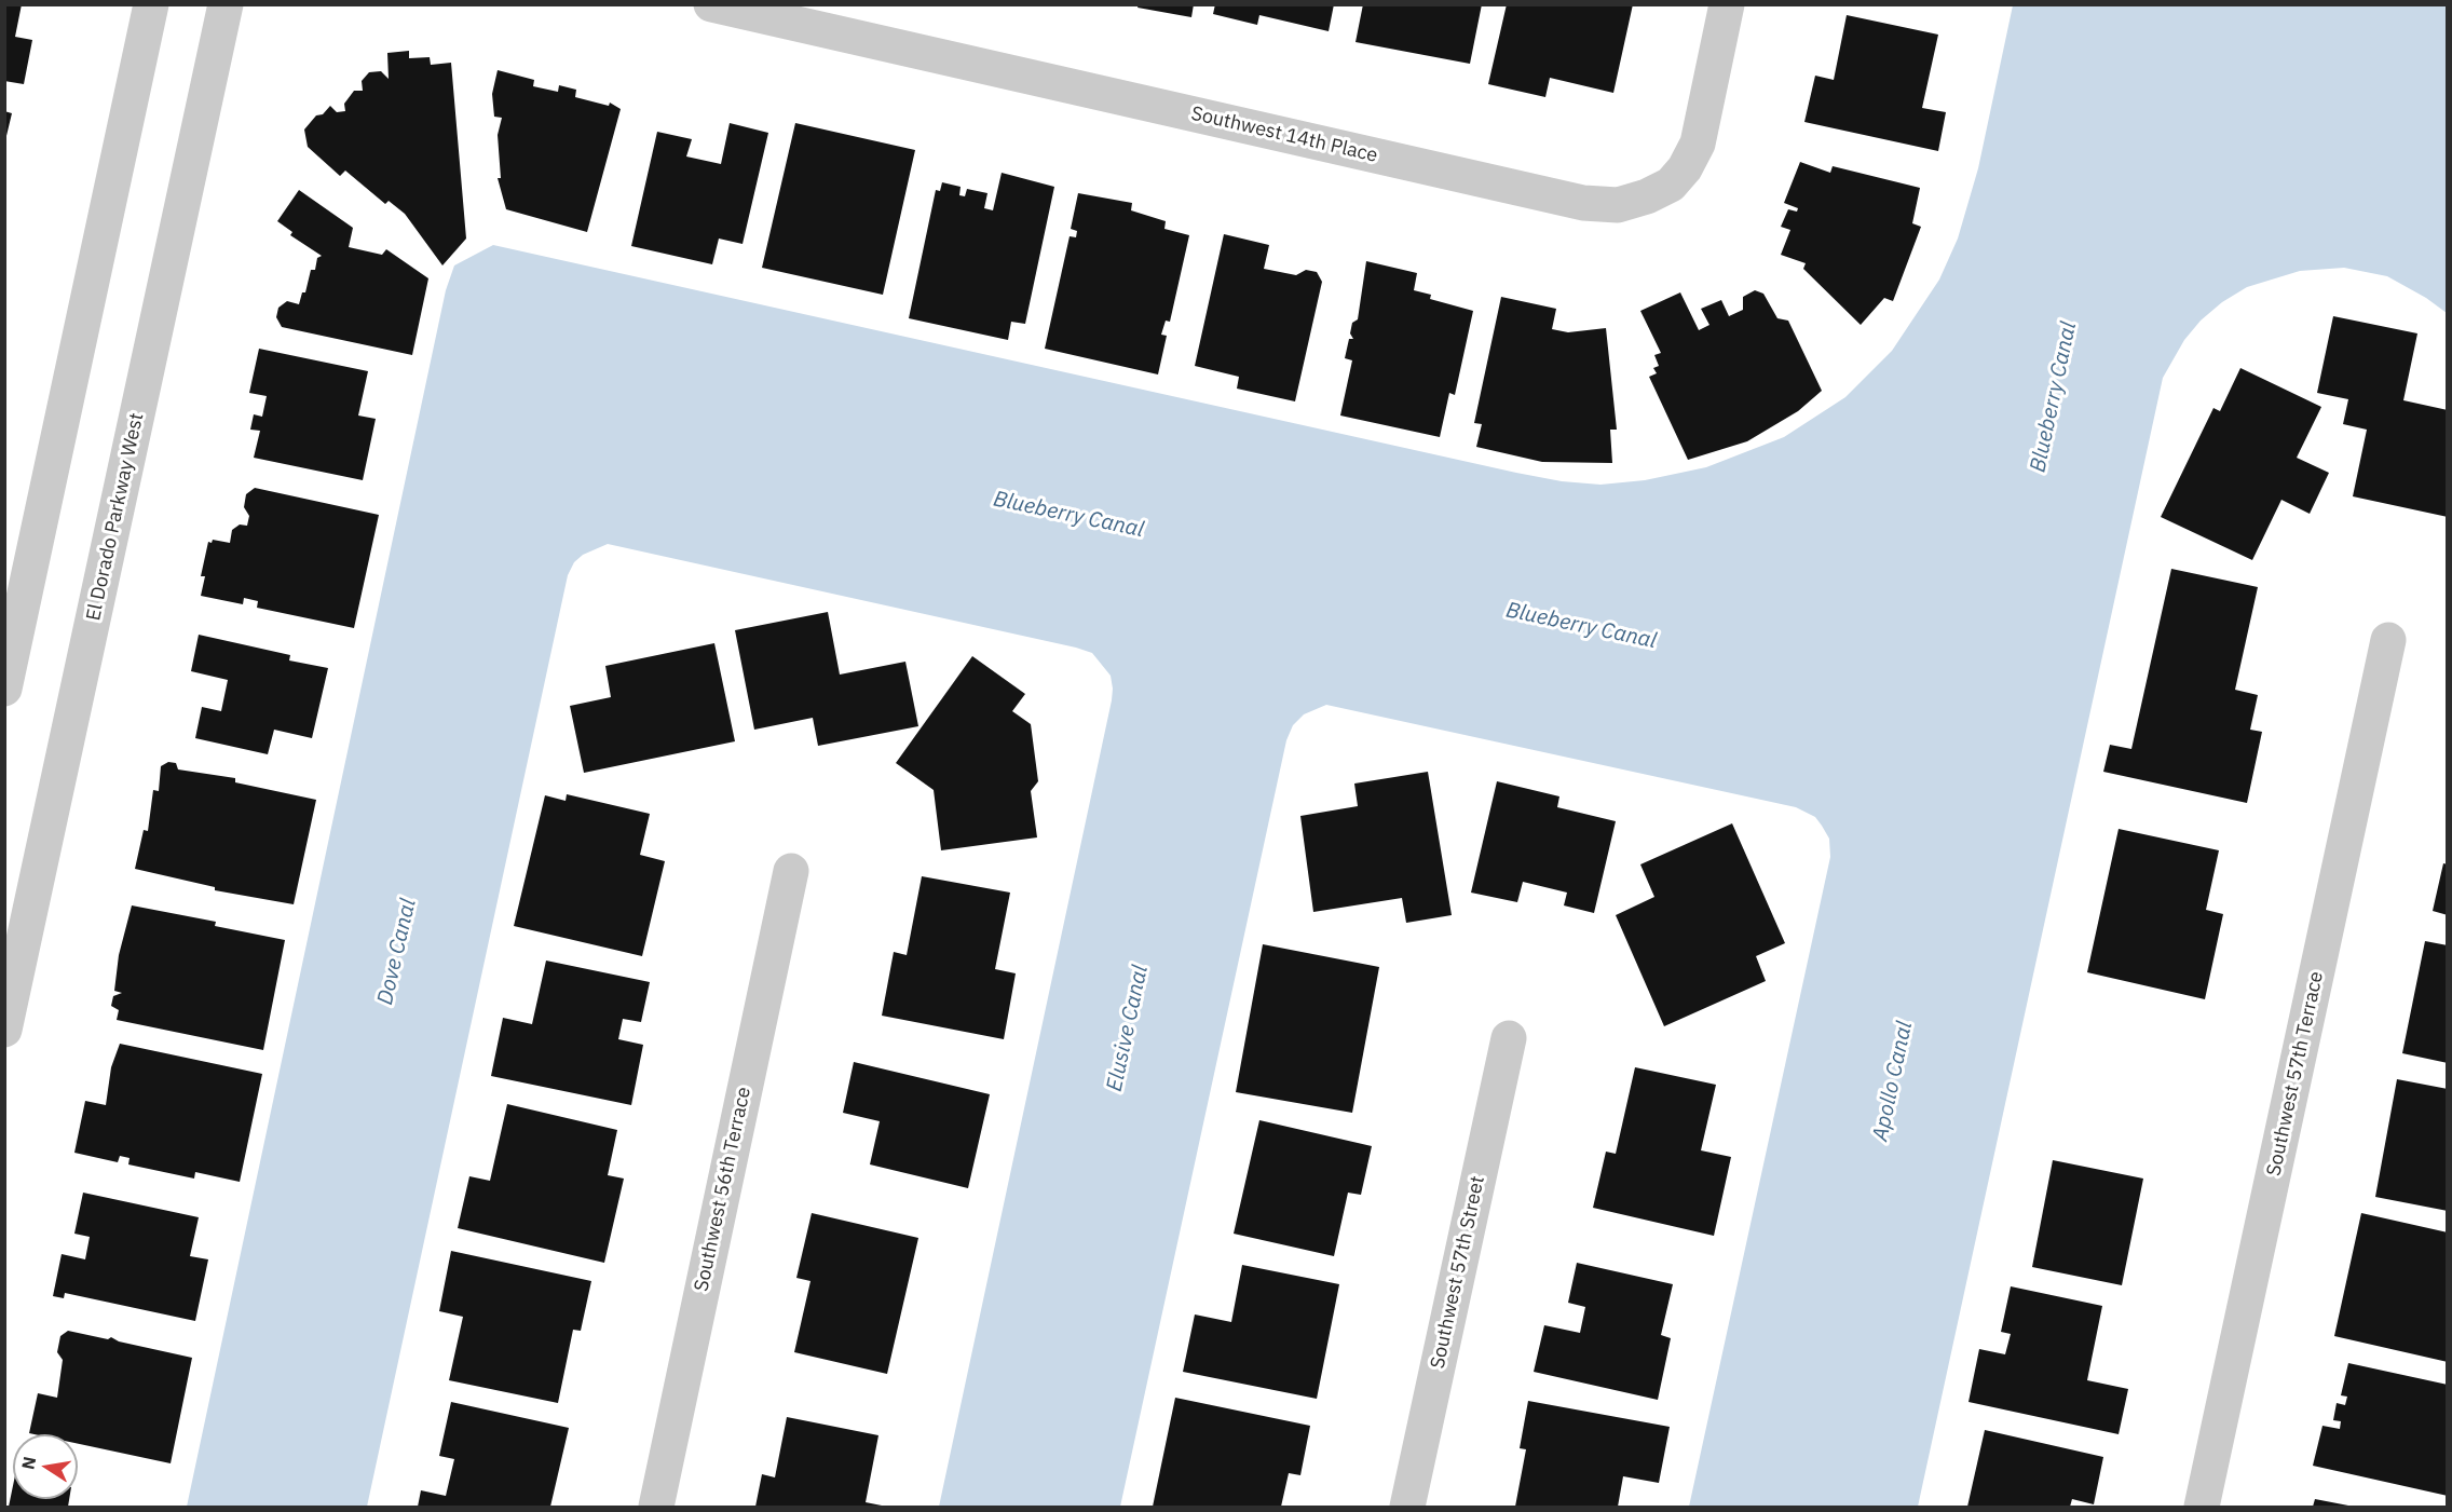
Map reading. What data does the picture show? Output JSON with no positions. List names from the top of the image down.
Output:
{
  "streets": {
    "street": [
      "Southwest 14th Place",
      "El Dorado Parkway West",
      "Southwest 57th Terrace",
      "Southwest 56th Terrace",
      "Southwest 57th Street"
    ]
  },
  "water": [
    "Blueberry Canal",
    "Dove Canal",
    "Elusive Canal",
    "Apollo Canal"
  ],
  "north": "left"
}
